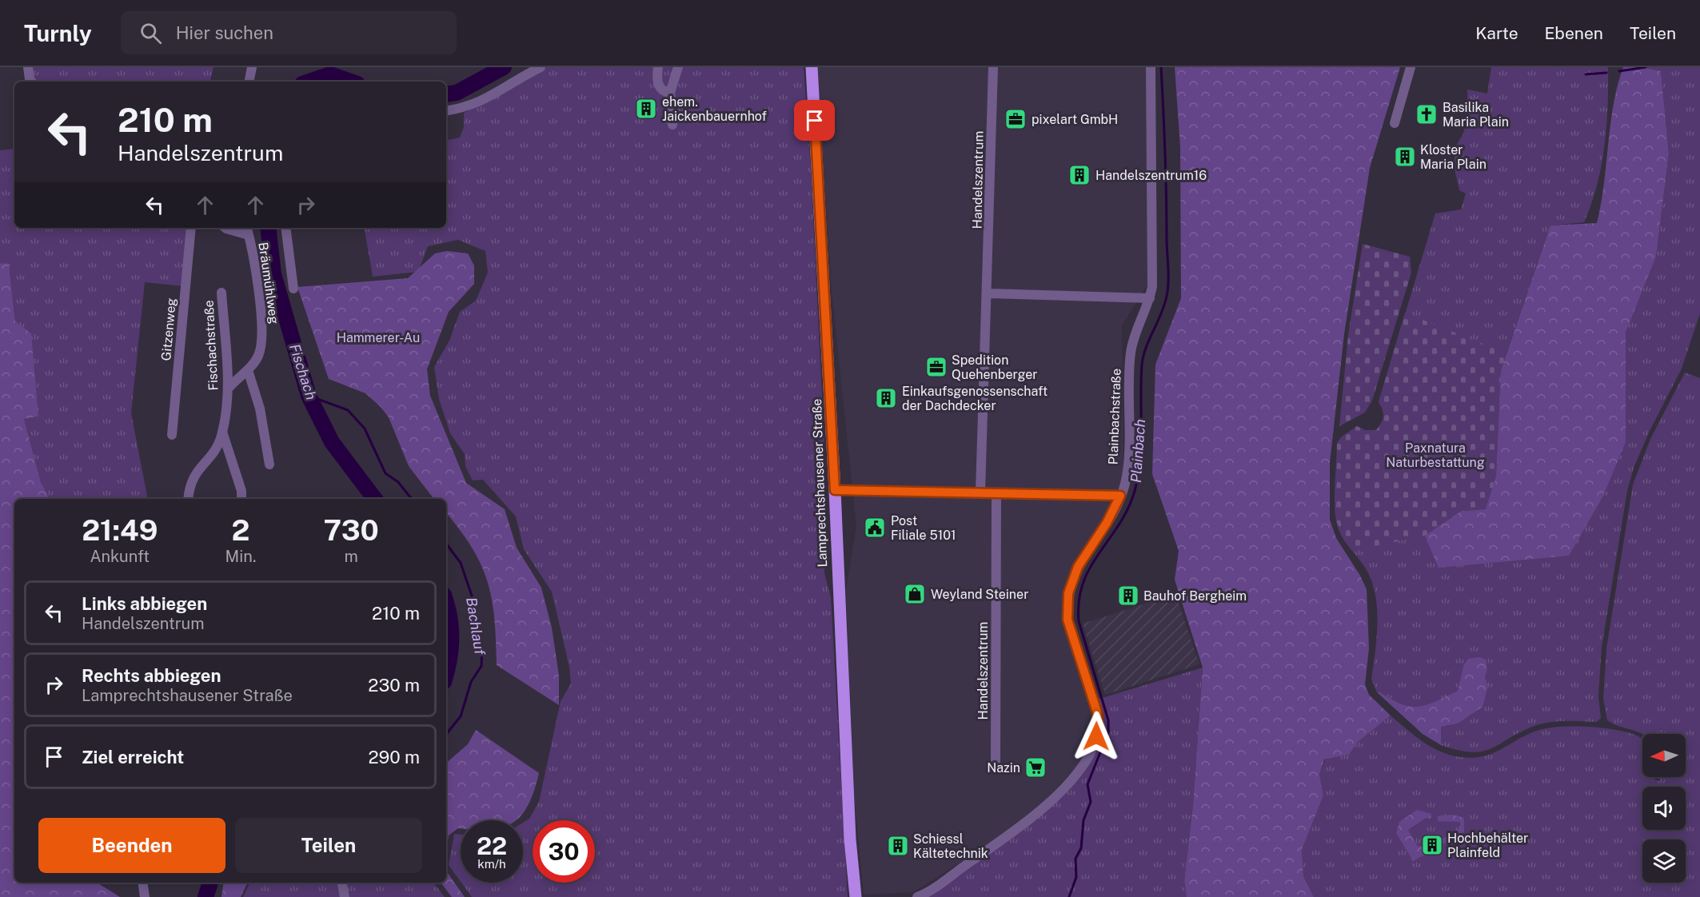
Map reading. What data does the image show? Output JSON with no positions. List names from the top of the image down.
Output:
{
  "streets": {
    "main road": ["Lamprechtshausener Straße"],
    "street": [
      "Handelszentrum",
      "Bräumühlweg",
      "Gitzenweg",
      "Fischachstraße",
      "Plainbachstraße"
    ]
  },
  "crossings": [
    ["Bräumühlweg", "Fischachstraße"]
  ],
  "water": ["Fischach", "Plainbach", "Bachlauf"],
  "parks": ["Hammerer-Au", "Paxnatura Naturbestattung"],
  "places": {
    "building": [
      "ehem. Jaickenbauernhof",
      "Kloster Maria Plain",
      "Handelszentrum16",
      "Einkaufsgenossenschaft der Dachdecker",
      "Bauhof Bergheim",
      "Hochbehälter Plainfeld",
      "Schiessl Kältetechnik"
    ],
    "church": ["Basilika Maria Plain"],
    "office": ["pixelart GmbH", "Spedition Quehenberger"],
    "public building": ["Post Filiale 5101"],
    "shop": ["Weyland Steiner"],
    "supermarket": ["Nazin"]
  },
  "north": "left",
  "page": {
    "header": "Turnly",
    "search": "Hier suchen",
    "nav": ["Karte", "Ebenen", "Teilen"],
    "turn": ["210 m", "Handelszentrum"],
    "eta": [
      "21:49",
      "Ankunft",
      "2",
      "Min.",
      "730",
      "m"
    ],
    "list": [
      {
        "name": "Links abbiegen",
        "note": "Handelszentrum",
        "value": "210 m"
      },
      {
        "name": "Rechts abbiegen",
        "note": "Lamprechtshausener Straße",
        "value": "230 m"
      },
      {
        "name": "Ziel erreicht",
        "value": "290 m"
      }
    ],
    "buttons": ["Beenden", "Teilen"],
    "speed": "22 km/h",
    "limit": "30"
  }
}
